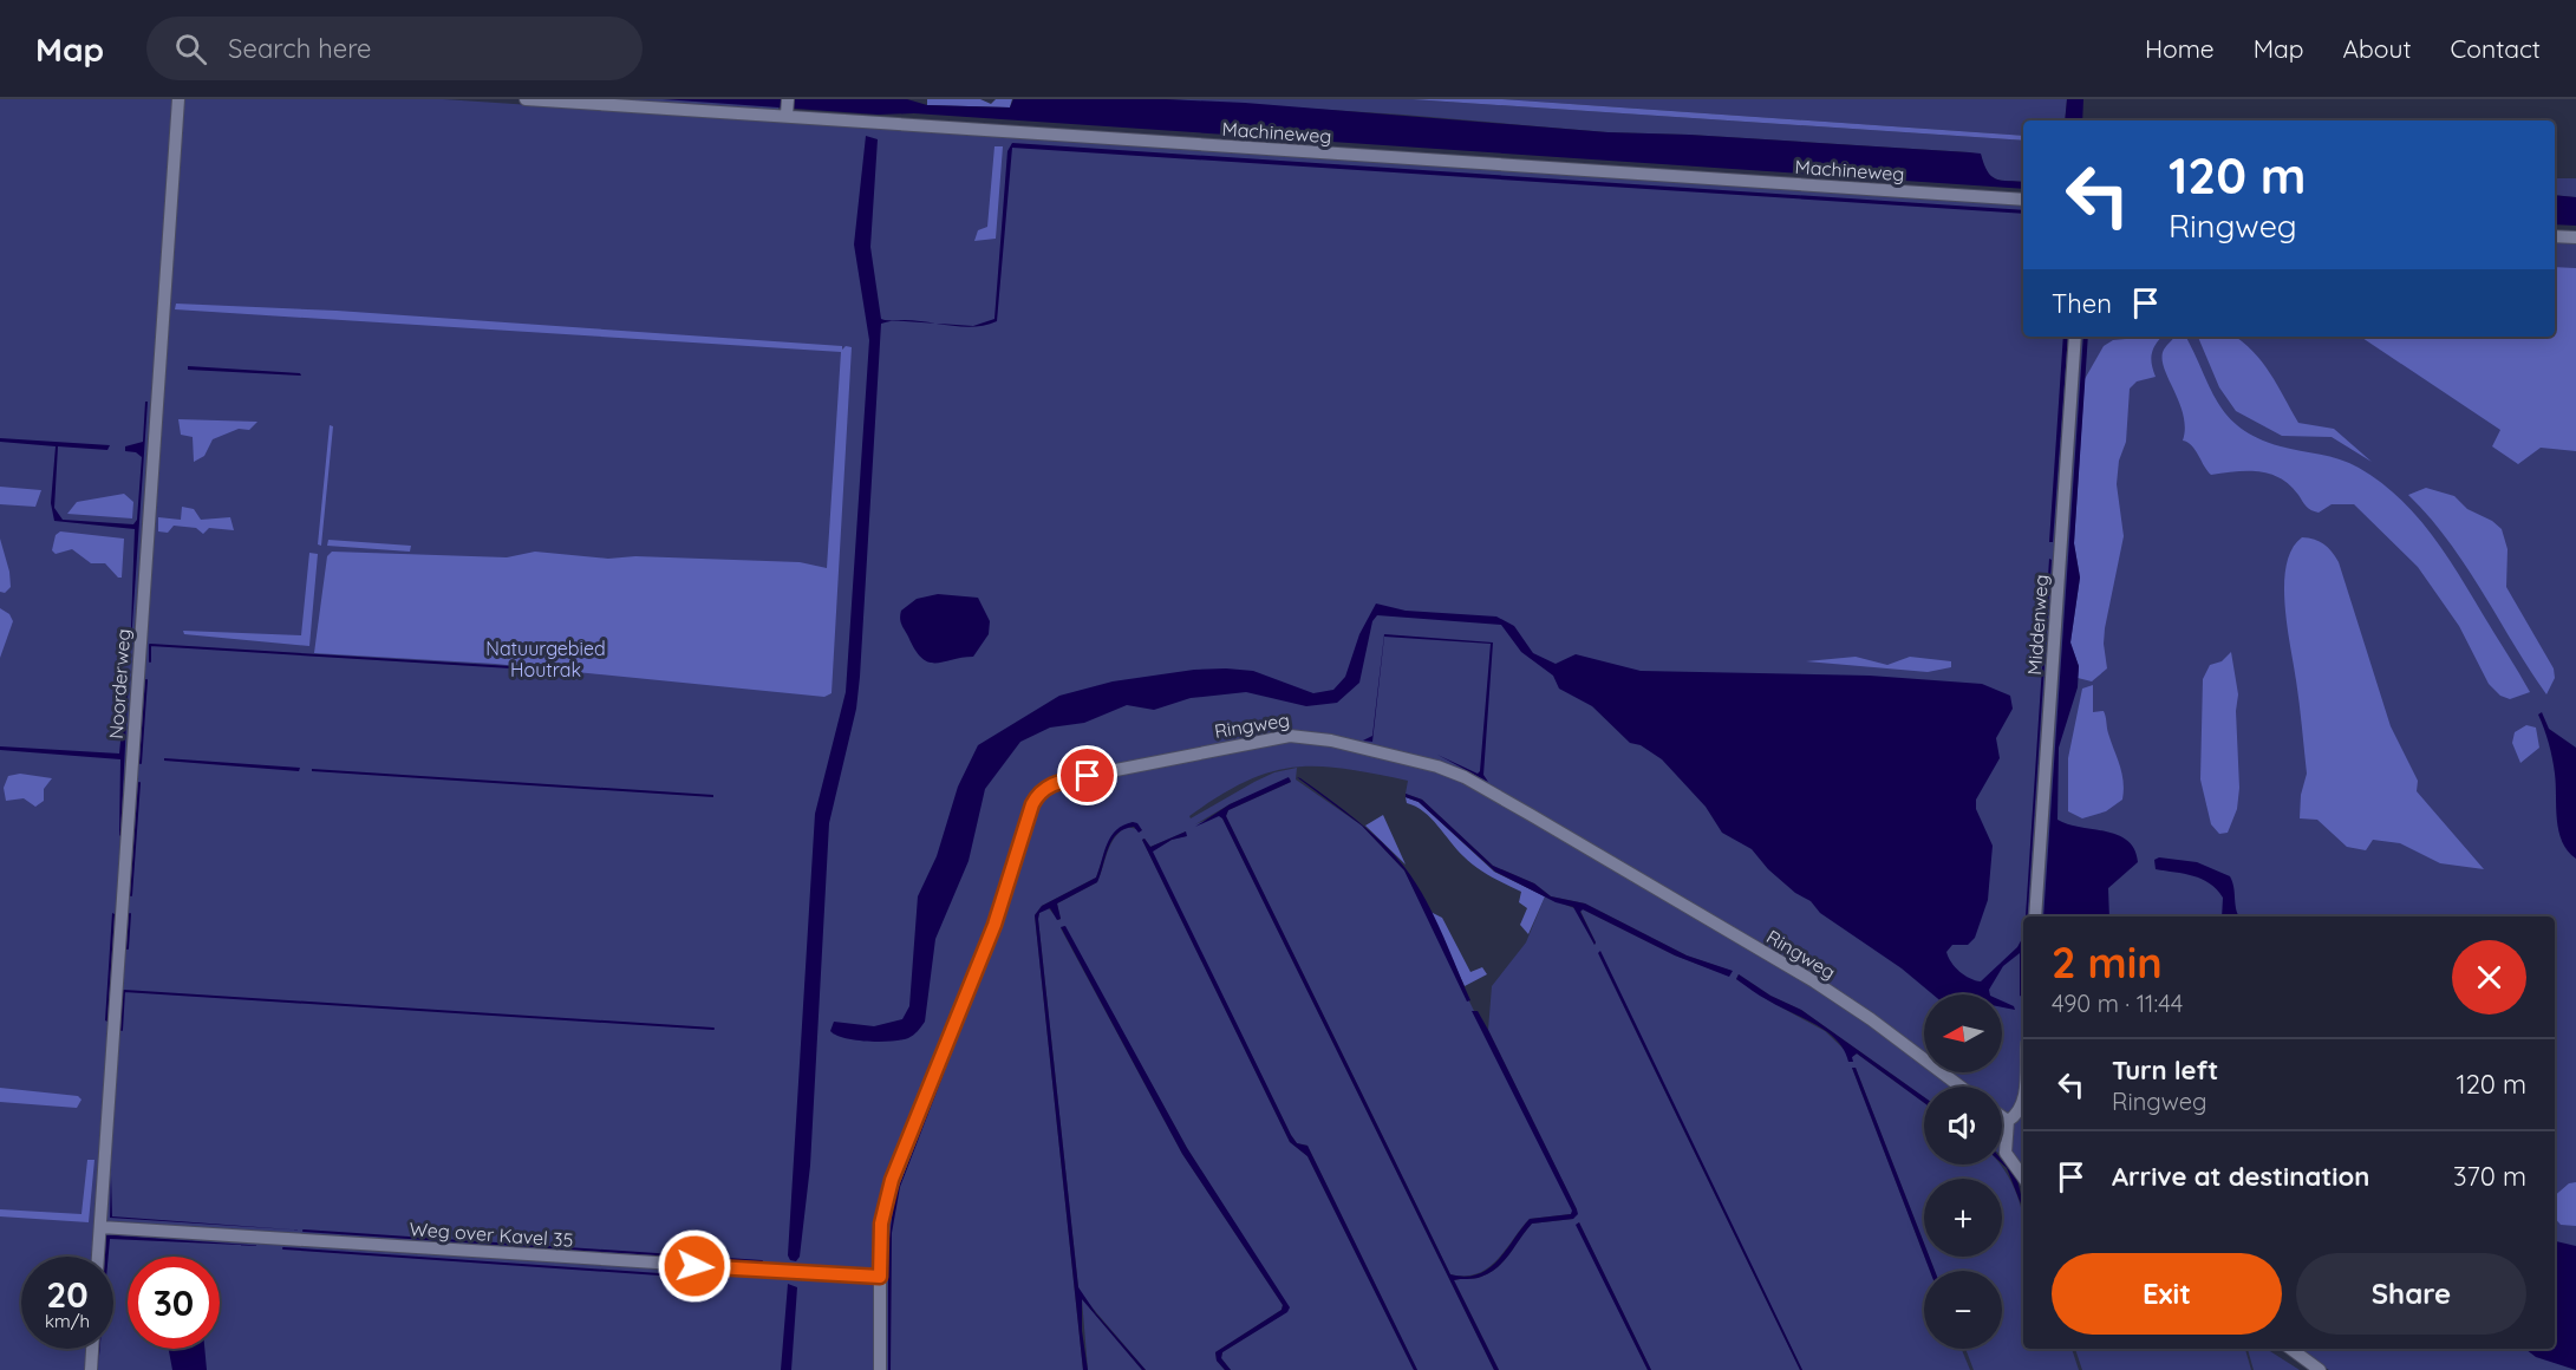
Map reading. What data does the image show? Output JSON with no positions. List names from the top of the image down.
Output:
{
  "streets": {
    "street": [
      "Machineweg",
      "Middenweg",
      "Noorderweg",
      "Ringweg",
      "Weg over Kavel 35"
    ]
  },
  "crossings": [
    ["Noorderweg", "Weg over Kavel 35"],
    ["Ringweg", "Weg over Kavel 35"]
  ],
  "parks": ["Natuurgebied Houtrak"],
  "north": "left",
  "page": {
    "header": "Map",
    "search": "Search here",
    "nav": [
      "Home",
      "Map",
      "About",
      "Contact"
    ],
    "turn": ["120 m", "Ringweg"],
    "then": "Then",
    "heading": ["2 min", "490 m · 11:44"],
    "map_buttons": ["+", "−"],
    "list": [
      {
        "name": "Turn left",
        "note": "Ringweg",
        "value": "120 m"
      },
      {
        "name": "Arrive at destination",
        "value": "370 m"
      }
    ],
    "buttons": ["Exit", "Share"],
    "speed": "20 km/h",
    "limit": "30"
  }
}
